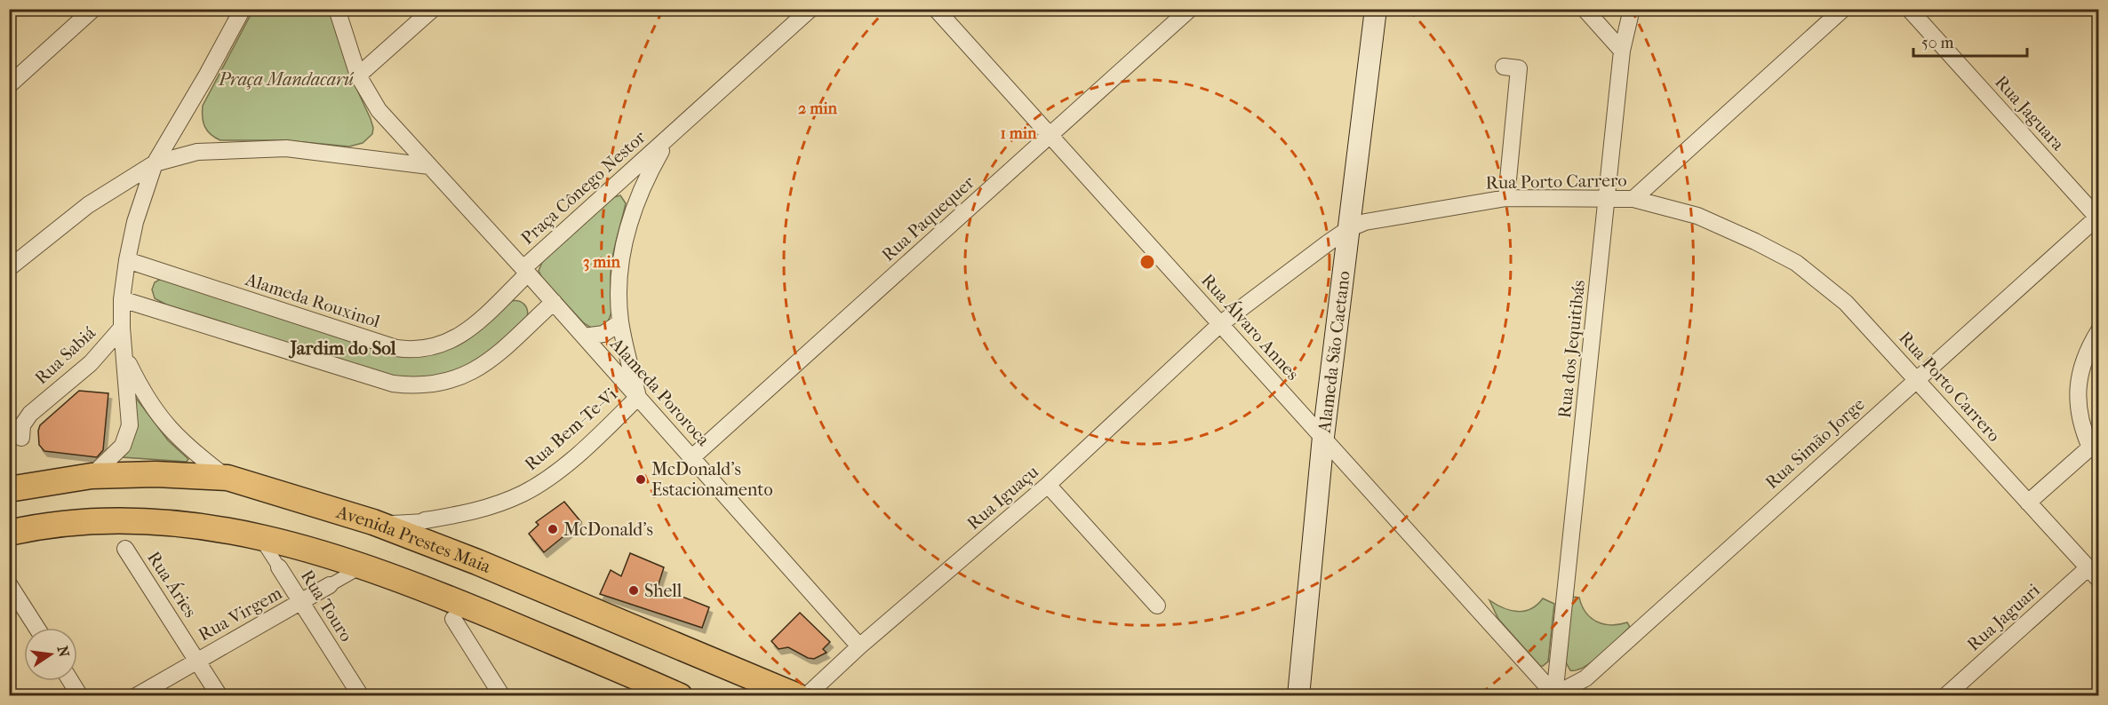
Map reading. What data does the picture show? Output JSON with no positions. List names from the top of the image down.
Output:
{
  "streets": {
    "highway": ["Avenida Prestes Maia"],
    "main road": ["Alameda São Caetano"],
    "street": [
      "Rua Jaguara",
      "Rua Porto Carrero",
      "Praça Cônego Nestor",
      "Rua Paquequer",
      "Alameda Rouxinol",
      "Rua Álvaro Annes",
      "Rua dos Jequitibás",
      "Rua Sabiá",
      "Alameda Pororoca",
      "Rua Bem-Te-Vi",
      "Rua Simão Jorge",
      "Rua Iguaçu",
      "Rua Áries",
      "Rua Touro",
      "Rua Virgem",
      "Rua Jaguari"
    ]
  },
  "crossings": [
    ["Rua Jaguara", "Rua Simão Jorge"],
    ["Rua Porto Carrero", "Rua Álvaro Annes"],
    ["Rua Porto Carrero", "Rua dos Jequitibás"],
    ["Rua Porto Carrero", "Alameda São Caetano"],
    ["Rua Porto Carrero", "Rua Simão Jorge"],
    ["Rua Porto Carrero", "Rua Iguaçu"],
    ["Rua Porto Carrero", "Rua Jaguari"],
    ["Praça Cônego Nestor", "Alameda Rouxinol"],
    ["Praça Cônego Nestor", "Alameda Pororoca"],
    ["Praça Cônego Nestor", "Rua Bem-Te-Vi"],
    ["Rua Paquequer", "Rua Álvaro Annes"],
    ["Rua Paquequer", "Alameda Pororoca"],
    ["Alameda Rouxinol", "Alameda Pororoca"],
    ["Rua Álvaro Annes", "Rua dos Jequitibás"],
    ["Rua Álvaro Annes", "Alameda São Caetano"],
    ["Rua Álvaro Annes", "Rua Simão Jorge"],
    ["Rua Álvaro Annes", "Rua Iguaçu"],
    ["Rua dos Jequitibás", "Rua Simão Jorge"],
    ["Alameda Pororoca", "Rua Bem-Te-Vi"],
    ["Alameda Pororoca", "Rua Iguaçu"],
    ["Rua Bem-Te-Vi", "Avenida Prestes Maia"],
    ["Rua Áries", "Rua Virgem"],
    ["Rua Touro", "Rua Virgem"]
  ],
  "districts": ["Jardim do Sol"],
  "parks": ["Praça Mandacarú"],
  "places": ["McDonald's Estacionamento", "McDonald's", "Shell"],
  "scale_bar": "50 m",
  "north": "right",
  "rings": ["2 min", "1 min", "3 min"]
}
